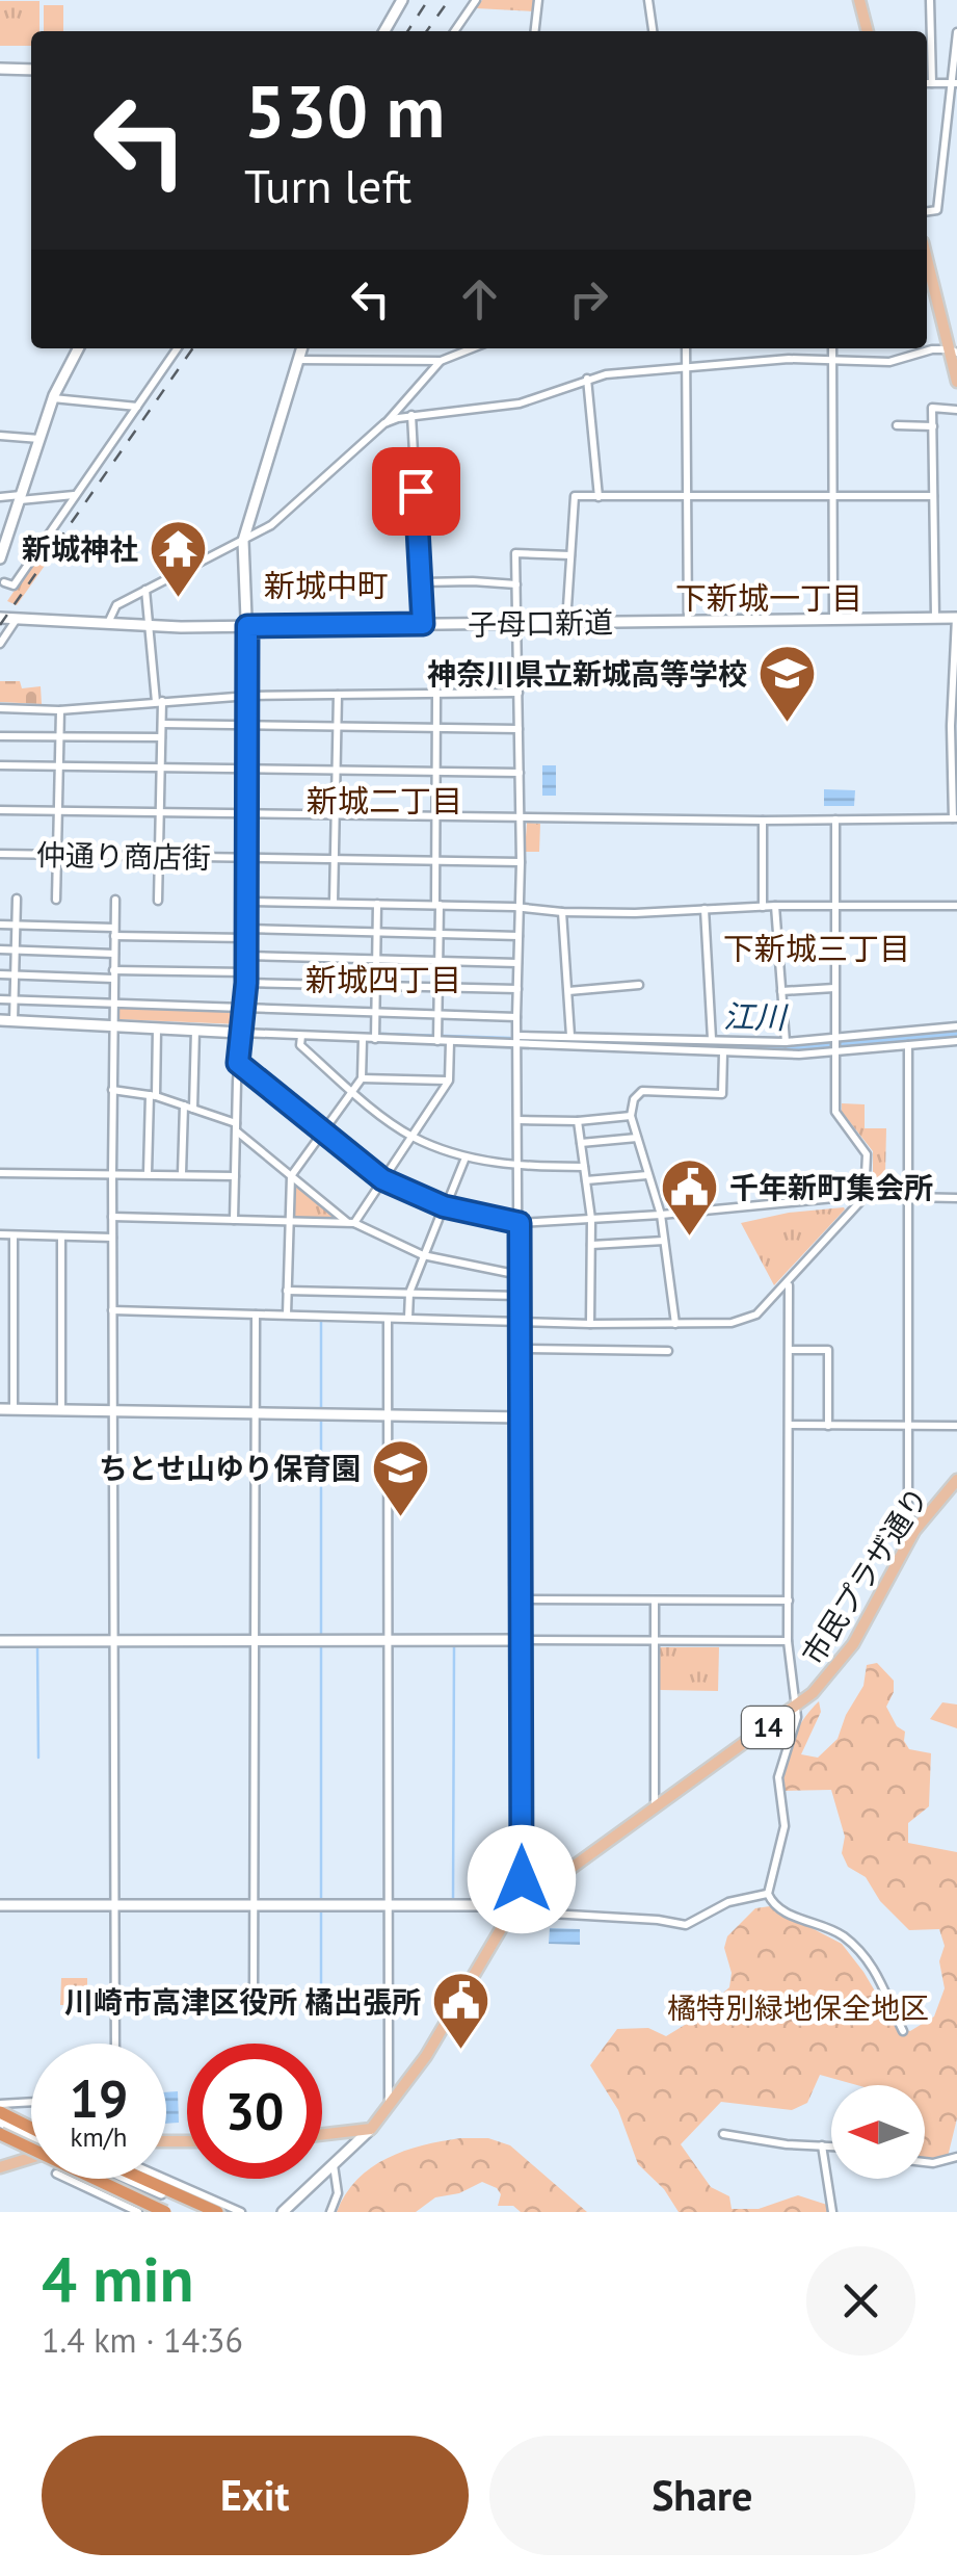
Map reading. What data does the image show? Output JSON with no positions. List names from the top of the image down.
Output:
{
  "streets": {
    "main road": ["市民プラザ通り", "14"],
    "street": ["子母口新道", "仲通り商店街"]
  },
  "districts": [
    "新城中町",
    "下新城一丁目",
    "新城二丁目",
    "下新城三丁目",
    "新城四丁目"
  ],
  "water": ["江川"],
  "parks": ["橘特別緑地保全地区"],
  "places": {
    "temple": ["新城神社"],
    "school or university": ["神奈川県立新城高等学校", "ちとせ山ゆり保育園"],
    "public building": ["千年新町集会所", "川崎市高津区役所 橘出張所"]
  },
  "north": "left",
  "page": {
    "turn": ["530 m", "Turn left"],
    "speed": "19 km/h",
    "limit": "30",
    "heading": ["4 min", "1.4 km · 14:36"],
    "buttons": ["Exit", "Share"]
  }
}
